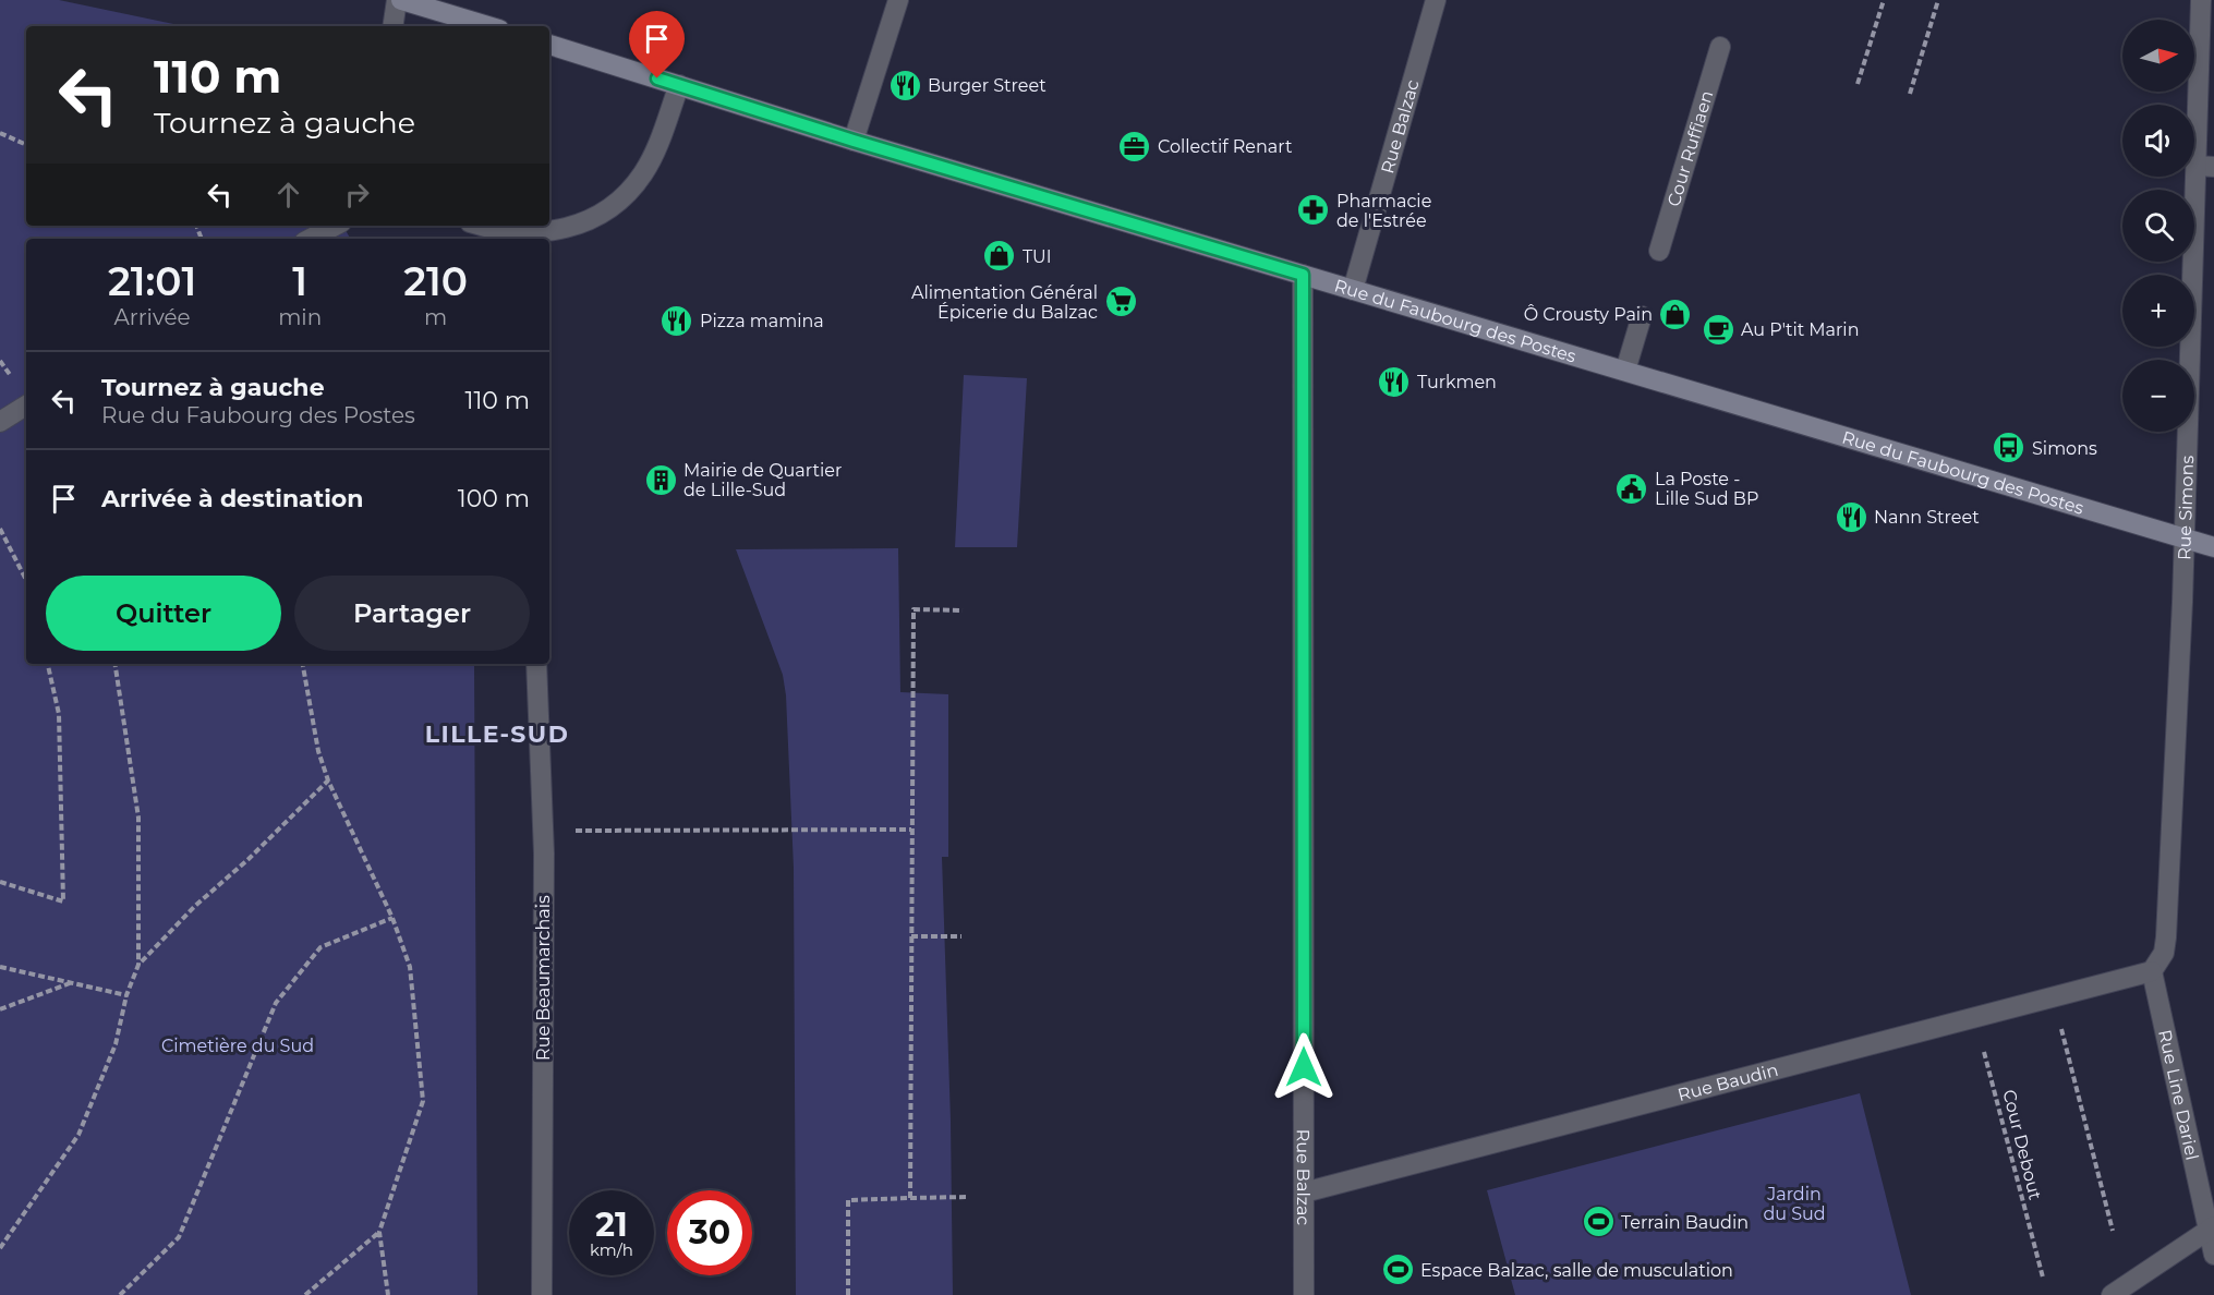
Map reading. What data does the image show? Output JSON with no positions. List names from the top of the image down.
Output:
{
  "streets": {
    "main road": ["Rue du Faubourg des Postes"],
    "street": [
      "Rue Balzac",
      "Cour Ruffiaen",
      "Rue Simons",
      "Rue Beaumarchais",
      "Rue Baudin",
      "Rue Line Dariel"
    ],
    "path": ["Cour Debout"]
  },
  "crossings": [
    ["Rue Balzac", "Rue du Faubourg des Postes"],
    ["Rue Balzac", "Rue Baudin"],
    ["Rue du Faubourg des Postes", "Rue Simons"],
    ["Rue Simons", "Rue Baudin"],
    ["Rue Simons", "Rue Line Dariel"],
    ["Rue Baudin", "Rue Line Dariel"],
    ["Rue Baudin", "Cour Debout"]
  ],
  "districts": ["LILLE-SUD"],
  "parks": ["Cimetière du Sud", "Jardin du Sud"],
  "places": {
    "restaurant": [
      "Burger Street",
      "Pizza mamina",
      "Turkmen",
      "Nann Street"
    ],
    "office": ["Collectif Renart"],
    "pharmacy": ["Pharmacie de l'Estrée"],
    "shop": ["TUI", "Ô Crousty Pain"],
    "supermarket": ["Alimentation Général Épicerie du Balzac"],
    "cafe": ["Au P'tit Marin"],
    "bus stop": ["Simons"],
    "building": ["Mairie de Quartier de Lille-Sud"],
    "public building": ["La Poste - Lille Sud BP"],
    "sports": ["Terrain Baudin", "Espace Balzac, salle de musculation"]
  },
  "north": "right",
  "page": {
    "map_buttons": ["+", "−"],
    "turn": ["110 m", "Tournez à gauche"],
    "eta": [
      "21:01",
      "Arrivée",
      "1",
      "min",
      "210",
      "m"
    ],
    "list": [
      {
        "name": "Tournez à gauche",
        "note": "Rue du Faubourg des Postes",
        "value": "110 m"
      },
      {
        "name": "Arrivée à destination",
        "value": "100 m"
      }
    ],
    "buttons": ["Quitter", "Partager"],
    "speed": "21 km/h",
    "limit": "30"
  }
}
